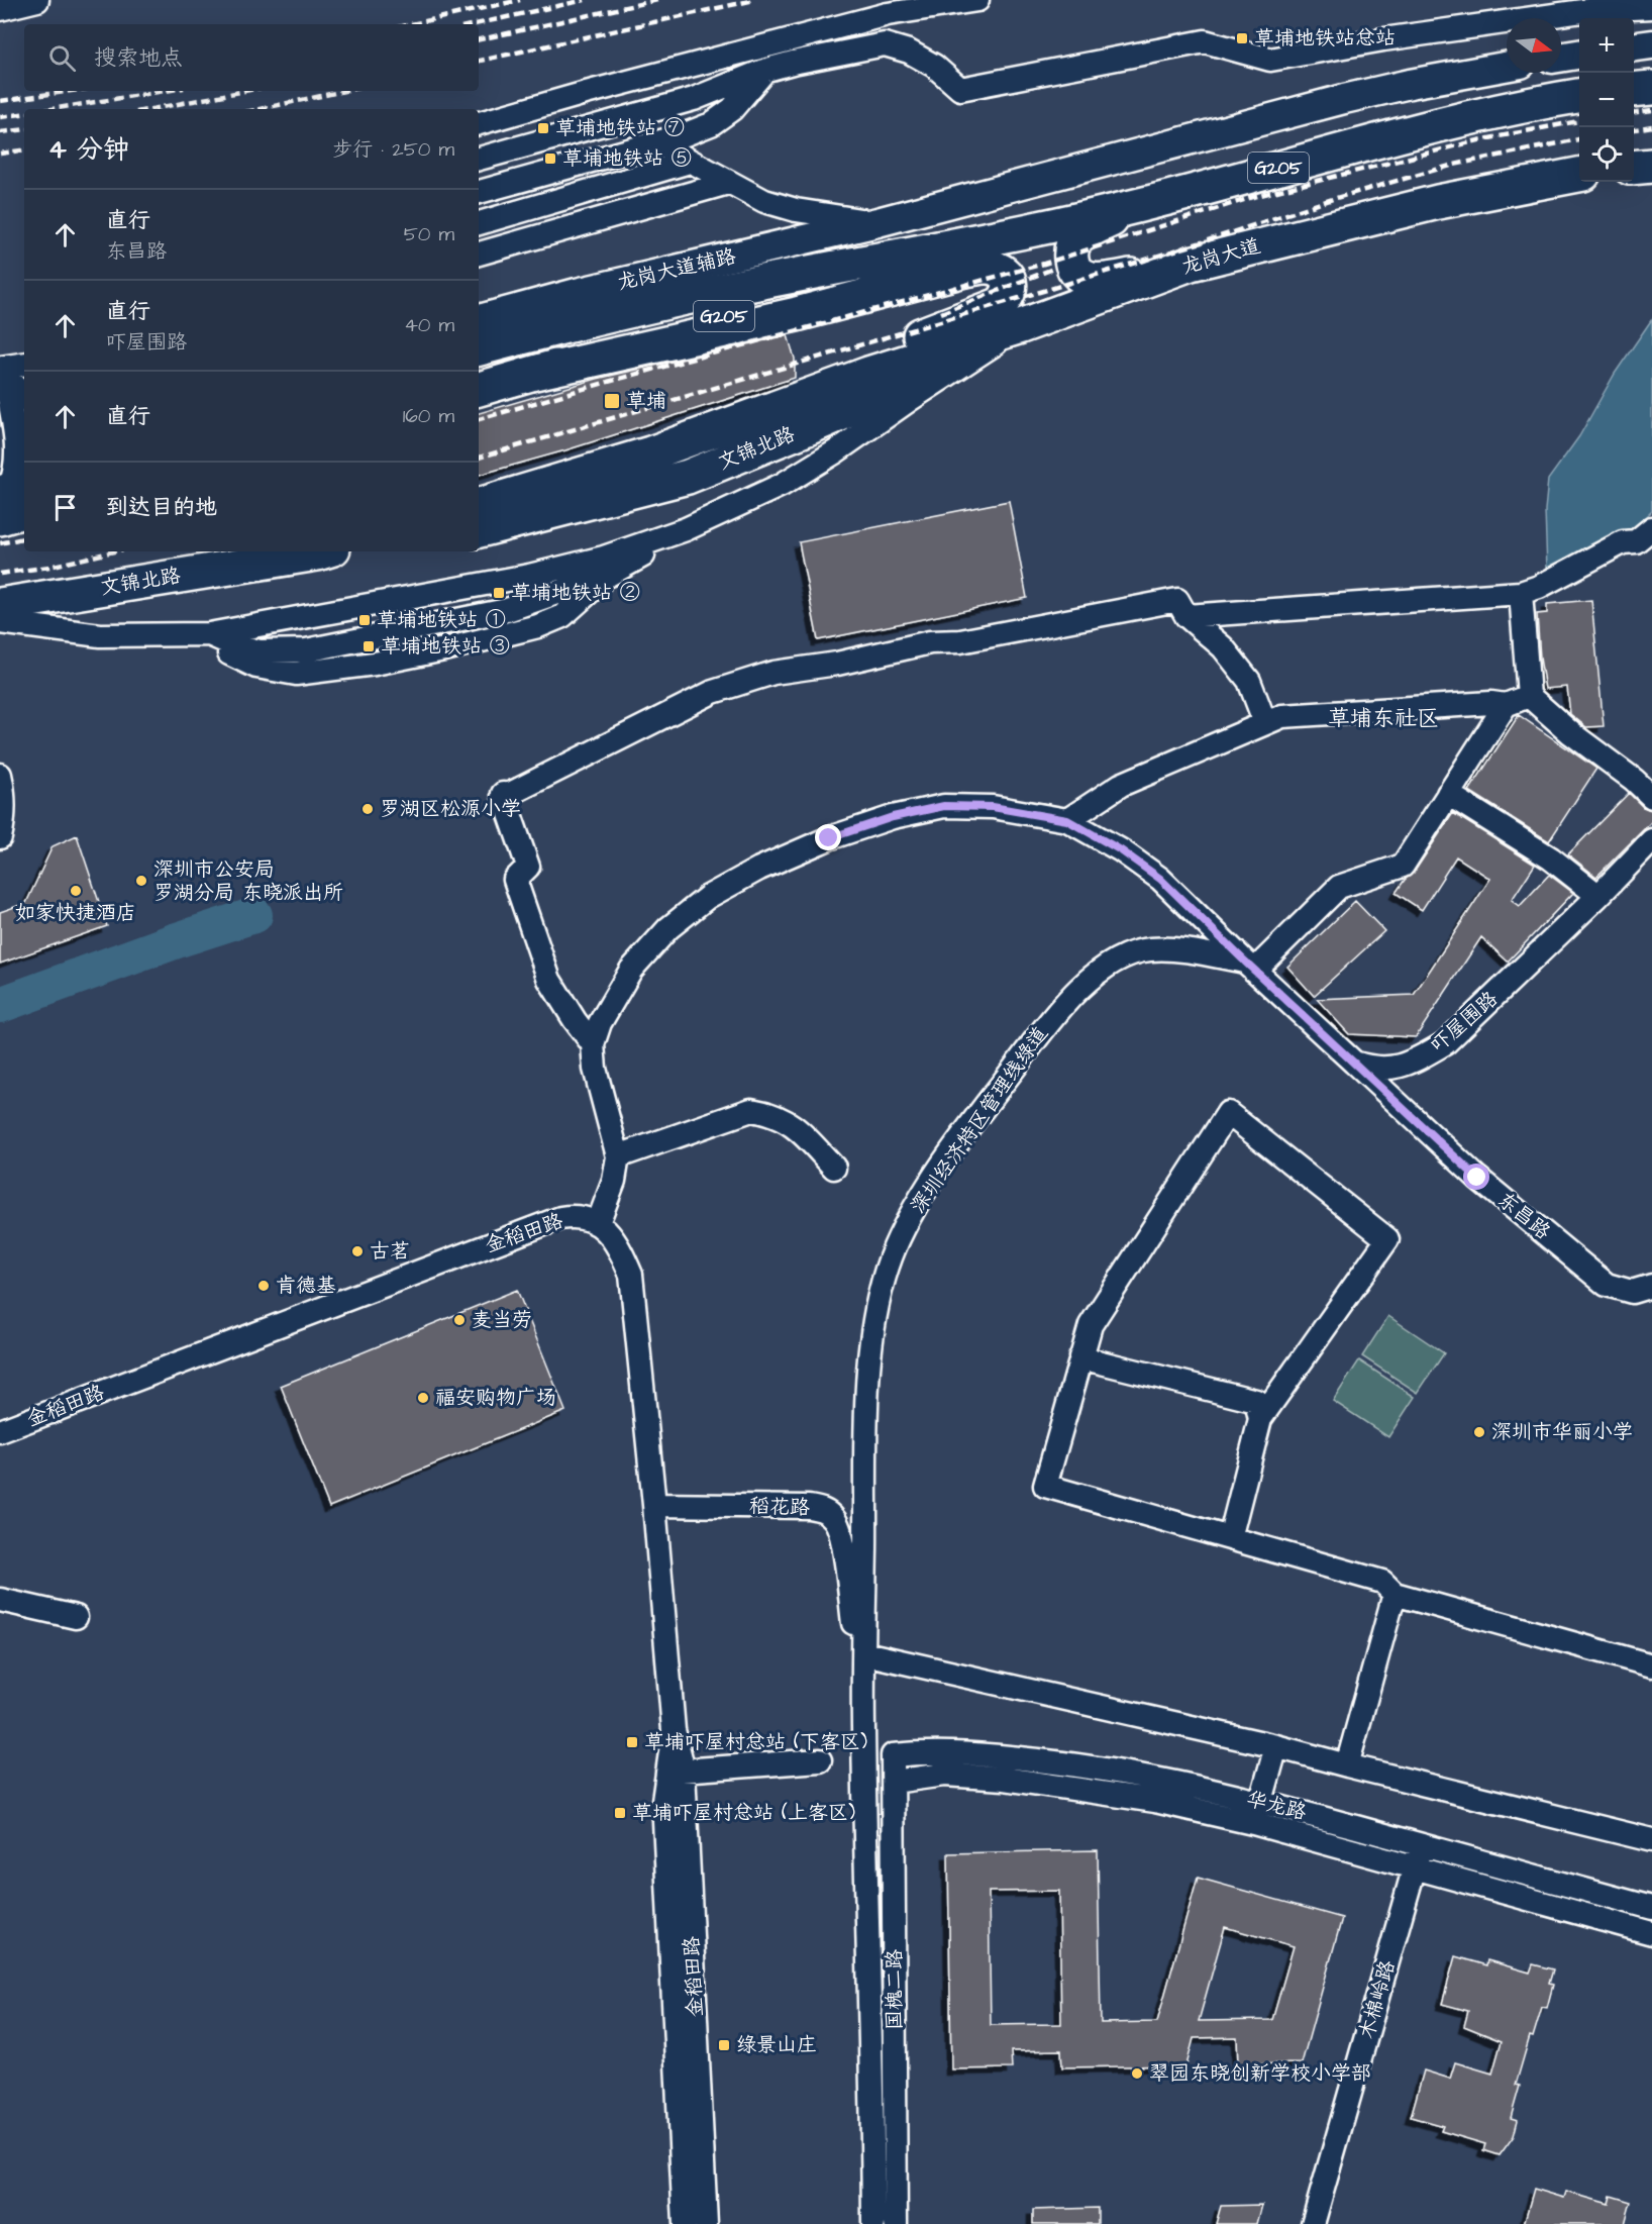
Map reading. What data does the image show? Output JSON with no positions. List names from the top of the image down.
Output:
{
  "streets": {
    "highway": ["G205", "龙岗大道", "文锦北路"],
    "main road": ["龙岗大道辅路"],
    "street": [
      "吓屋围路",
      "深圳经济特区管理线绿道",
      "东昌路",
      "金稻田路",
      "稻花路",
      "华龙路",
      "国槐二路",
      "木棉岭路"
    ]
  },
  "crossings": [
    ["龙岗大道", "文锦北路"],
    ["吓屋围路", "东昌路"],
    ["深圳经济特区管理线绿道", "稻花路"],
    ["深圳经济特区管理线绿道", "国槐二路"],
    ["金稻田路", "稻花路"],
    ["华龙路", "国槐二路"],
    ["华龙路", "木棉岭路"]
  ],
  "districts": ["草埔东社区"],
  "places": {
    "transit": [
      "草埔地铁站总站",
      "草埔地铁站 ⑦",
      "草埔地铁站 ⑤",
      "草埔",
      "草埔地铁站 ②",
      "草埔地铁站 ①",
      "草埔地铁站 ③",
      "草埔吓屋村总站 (下客区)",
      "草埔吓屋村总站 (上客区)",
      "绿景山庄"
    ],
    "other": [
      "罗湖区松源小学",
      "深圳市公安局 罗湖分局 东晓派出所",
      "如家快捷酒店",
      "古茗",
      "肯德基",
      "麦当劳",
      "福安购物广场",
      "深圳市华丽小学",
      "翠园东晓创新学校小学部"
    ]
  },
  "north": "right",
  "page": {
    "map_buttons": ["+", "−"],
    "search": "搜索地点",
    "heading": ["4 分钟", "步行 · 250 m"],
    "list": [
      ["直行", "东昌路", "50 m"],
      ["直行", "吓屋围路", "40 m"],
      ["直行", "160 m"],
      "到达目的地"
    ]
  }
}
